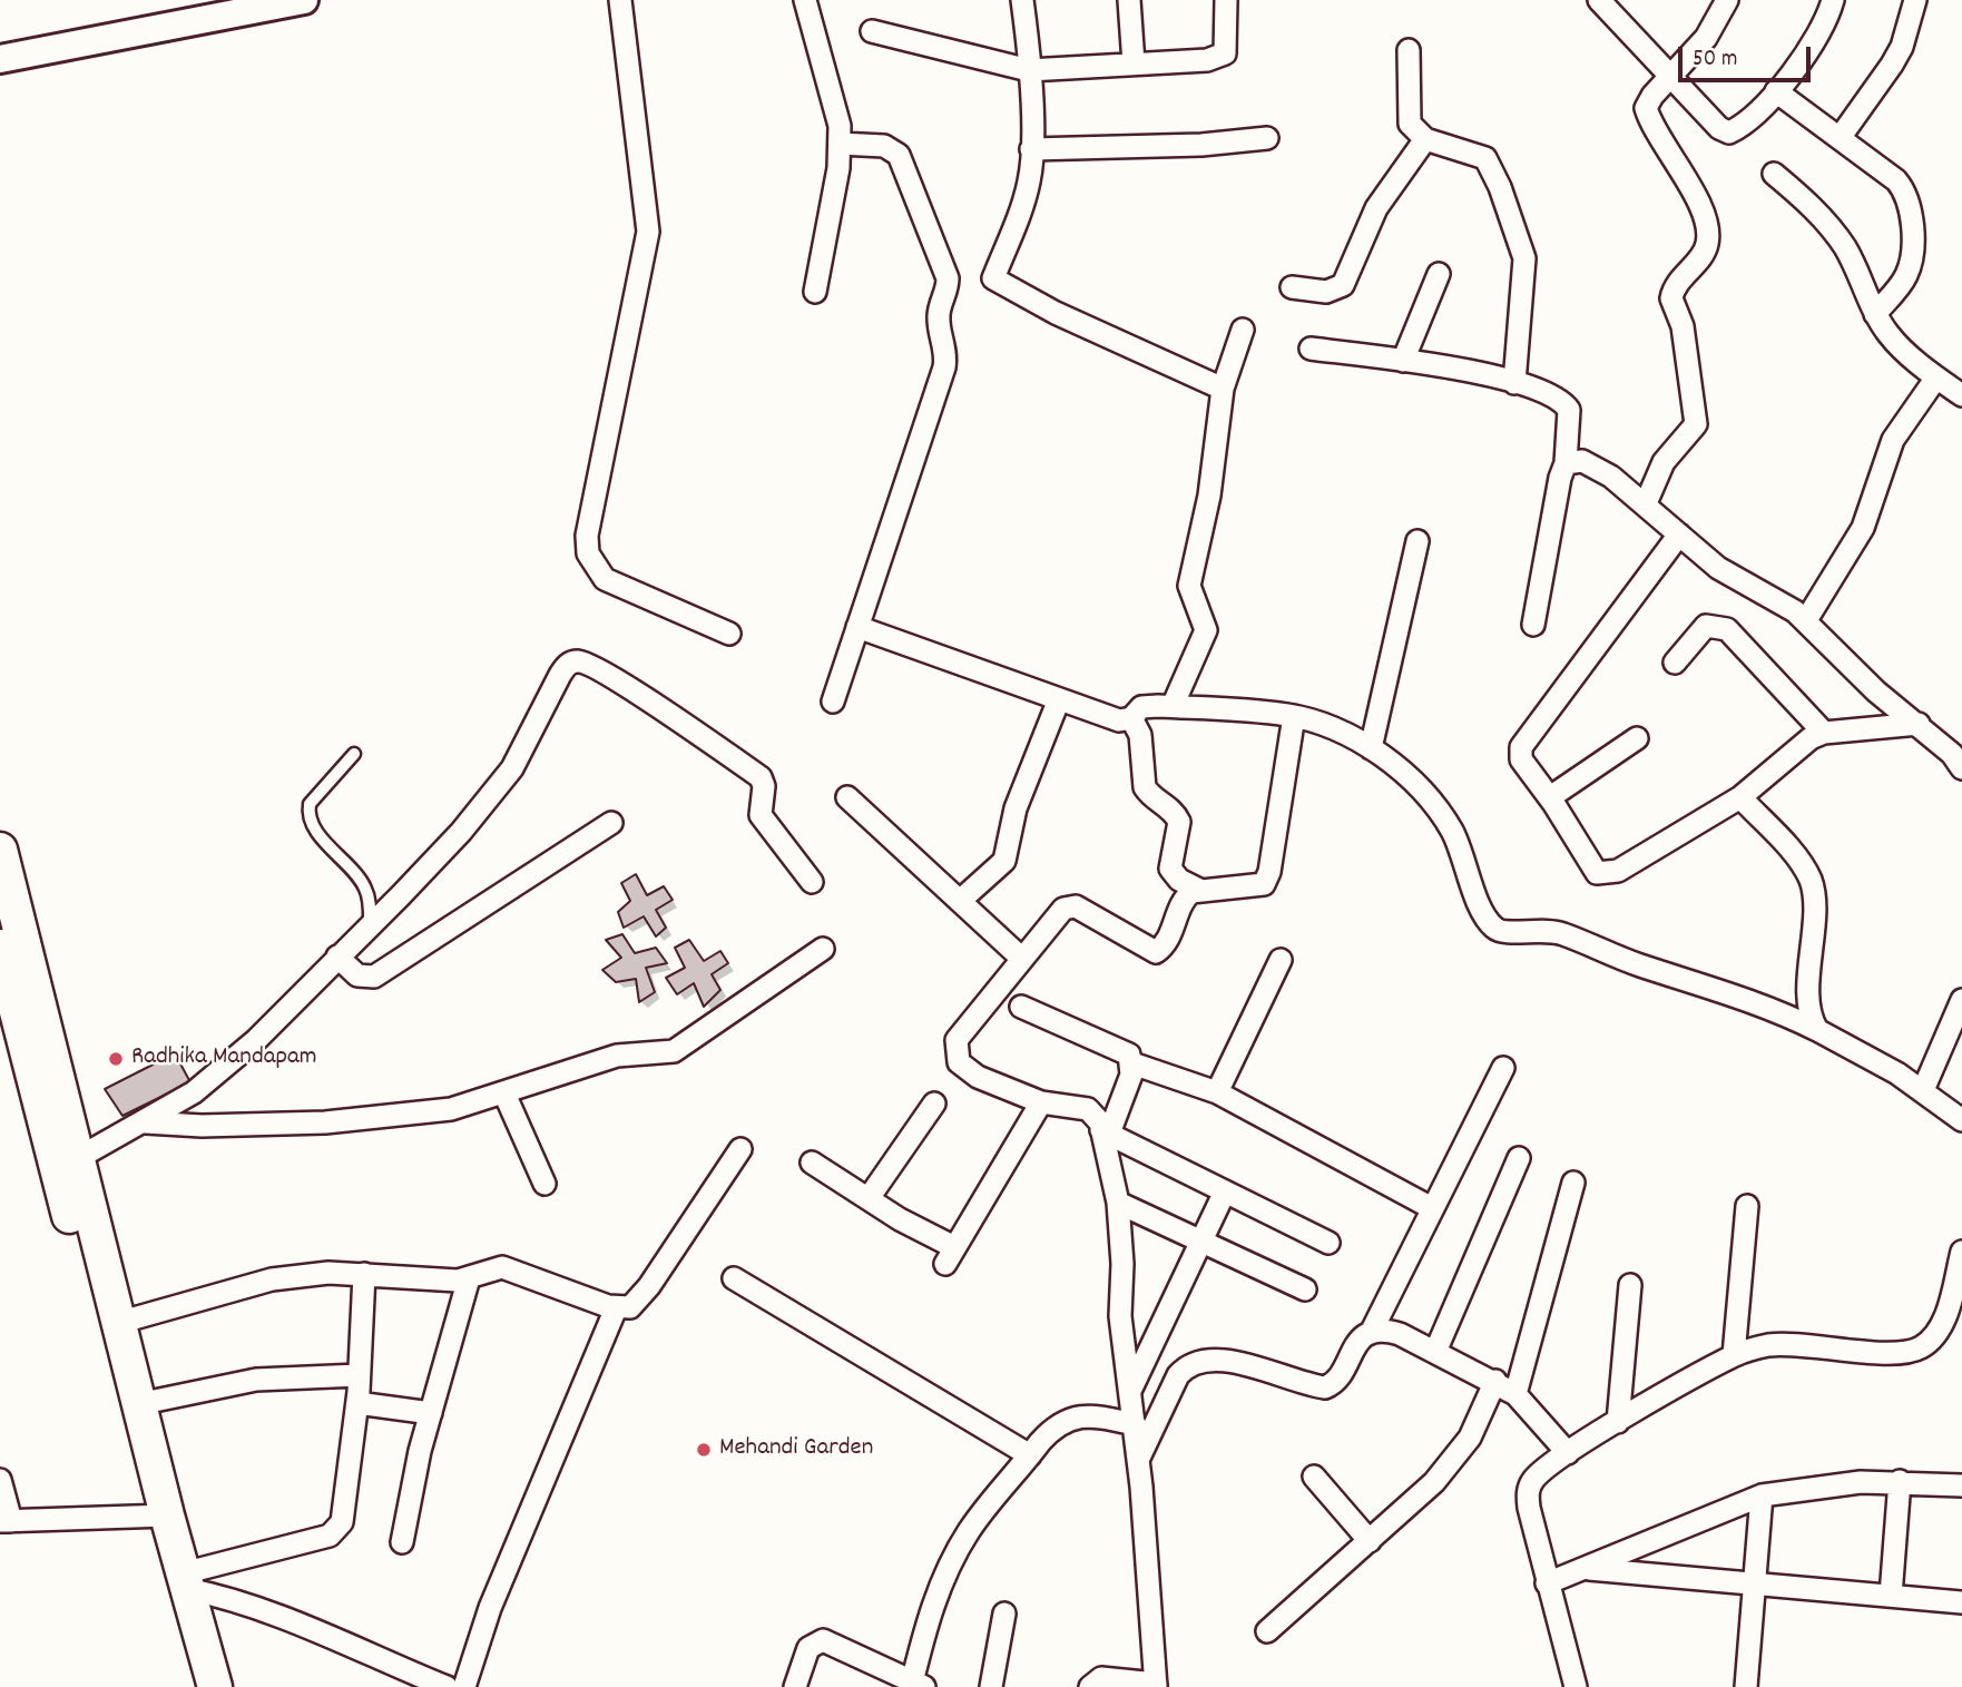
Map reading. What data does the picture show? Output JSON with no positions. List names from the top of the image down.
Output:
{
  "places": ["Radhika Mandapam", "Mehandi Garden"],
  "scale_bar": "50 m"
}
